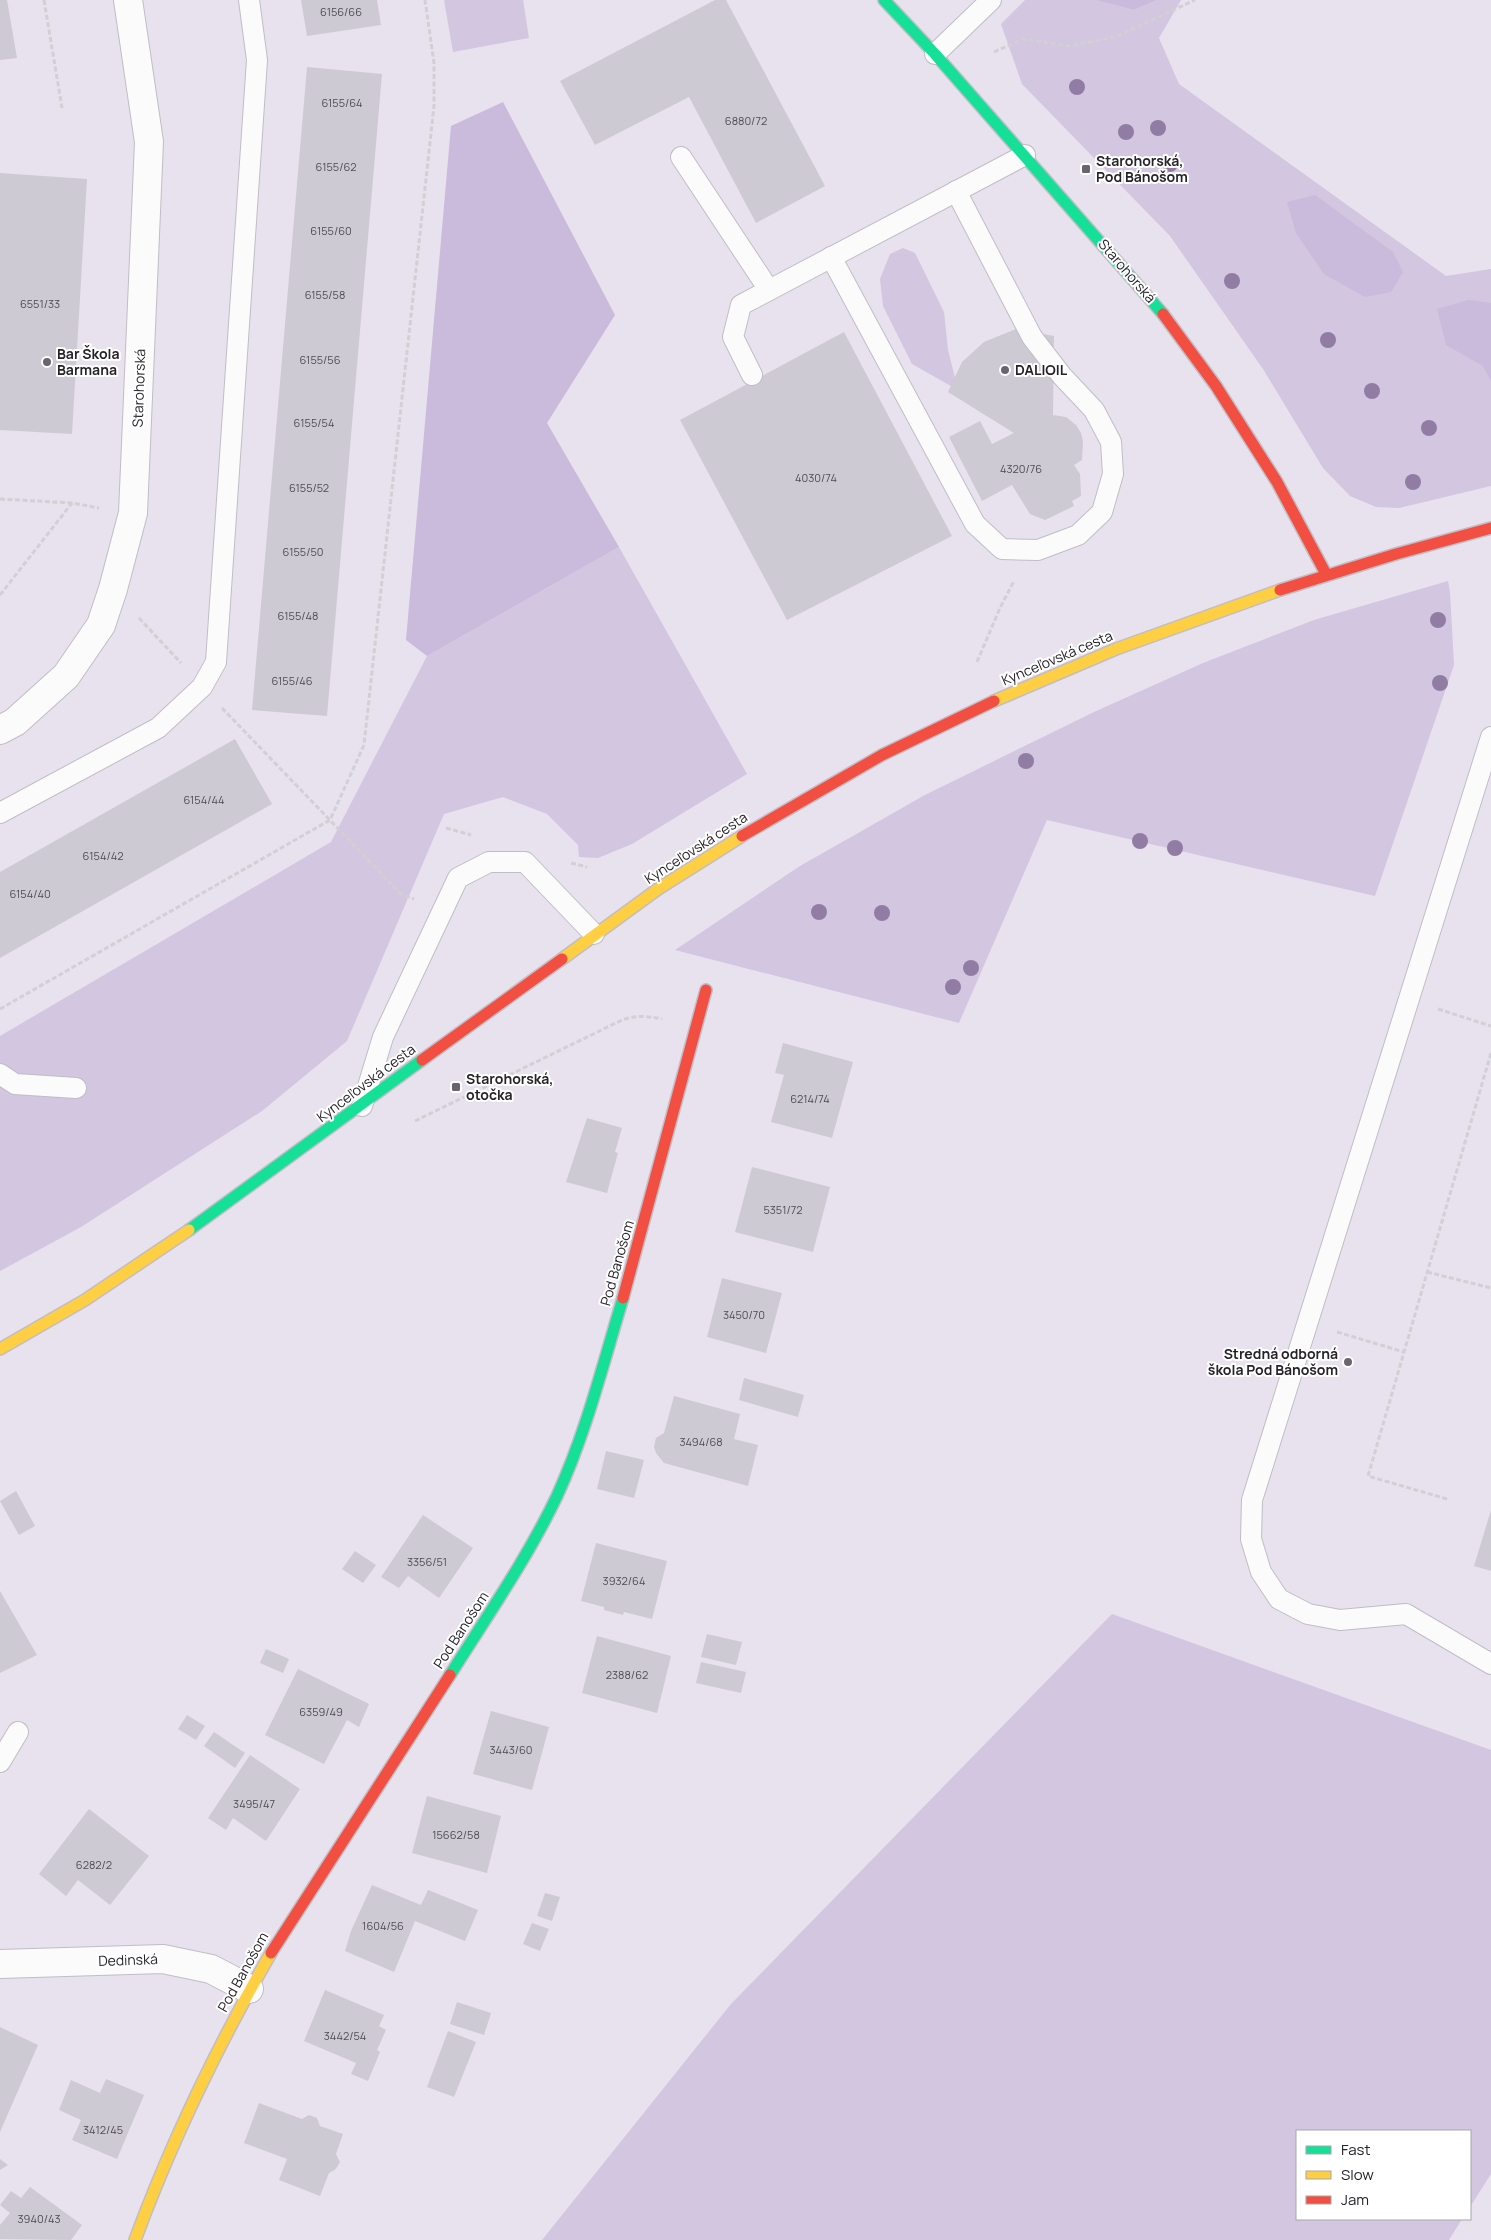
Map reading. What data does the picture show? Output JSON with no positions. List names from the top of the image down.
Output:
{
  "streets": {
    "street": [
      "Starohorská",
      "Kynceľovská cesta",
      "Pod Banošom",
      "Dedinská"
    ]
  },
  "crossings": [
    ["Starohorská", "Kynceľovská cesta"],
    ["Pod Banošom", "Dedinská"]
  ],
  "places": {
    "transit": ["Starohorská, Pod Bánošom", "Starohorská, otočka"],
    "other": ["Bar Škola Barmana", "DALIOIL", "Stredná odborná škola Pod Bánošom"]
  },
  "house_numbers": [
    "6156/66",
    "6155/64",
    "6880/72",
    "6155/62",
    "6155/60",
    "6155/58",
    "6551/33",
    "6155/56",
    "6155/54",
    "4320/76",
    "4030/74",
    "6155/52",
    "6155/50",
    "6155/48",
    "6155/46",
    "6154/44",
    "6154/42",
    "6154/40",
    "6214/74",
    "5351/72",
    "3450/70",
    "3494/68",
    "3356/51",
    "3932/64",
    "2388/62",
    "6359/49",
    "3443/60",
    "3495/47",
    "15662/58",
    "6282/2",
    "1604/56",
    "3442/54",
    "3412/45",
    "3940/43"
  ],
  "legend": ["Fast", "Slow", "Jam"]
}
